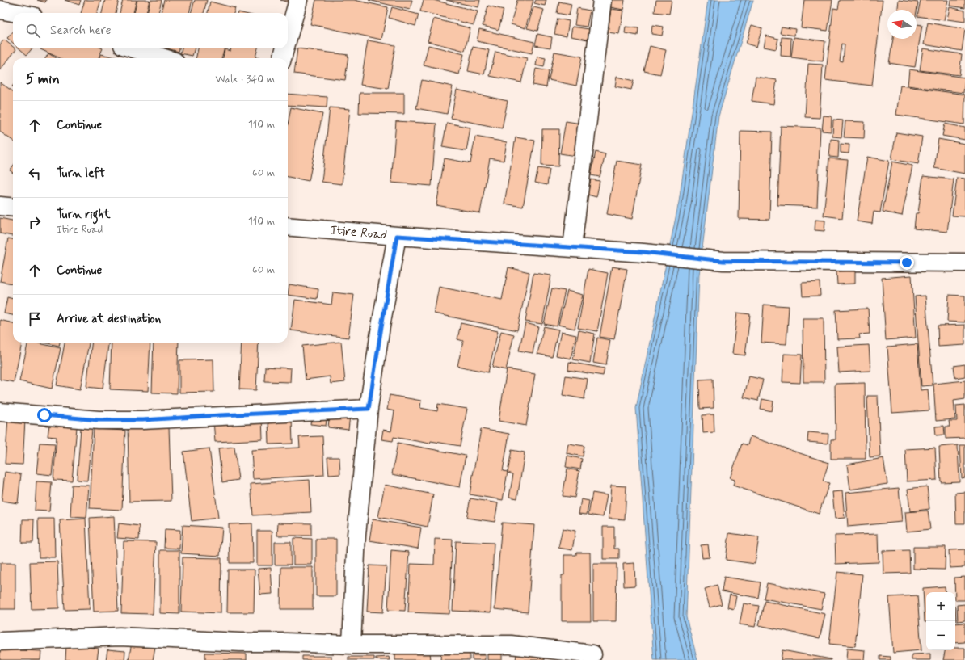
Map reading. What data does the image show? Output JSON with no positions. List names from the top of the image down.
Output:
{
  "streets": {
    "street": ["Itire Road"]
  },
  "north": "left",
  "page": {
    "search": "Search here",
    "heading": ["5 min", "Walk · 340 m"],
    "list": [
      ["Continue", "110 m"],
      ["Turn left", "60 m"],
      ["Turn right", "Itire Road", "110 m"],
      ["Continue", "60 m"],
      "Arrive at destination"
    ],
    "map_buttons": ["+", "−"]
  }
}
